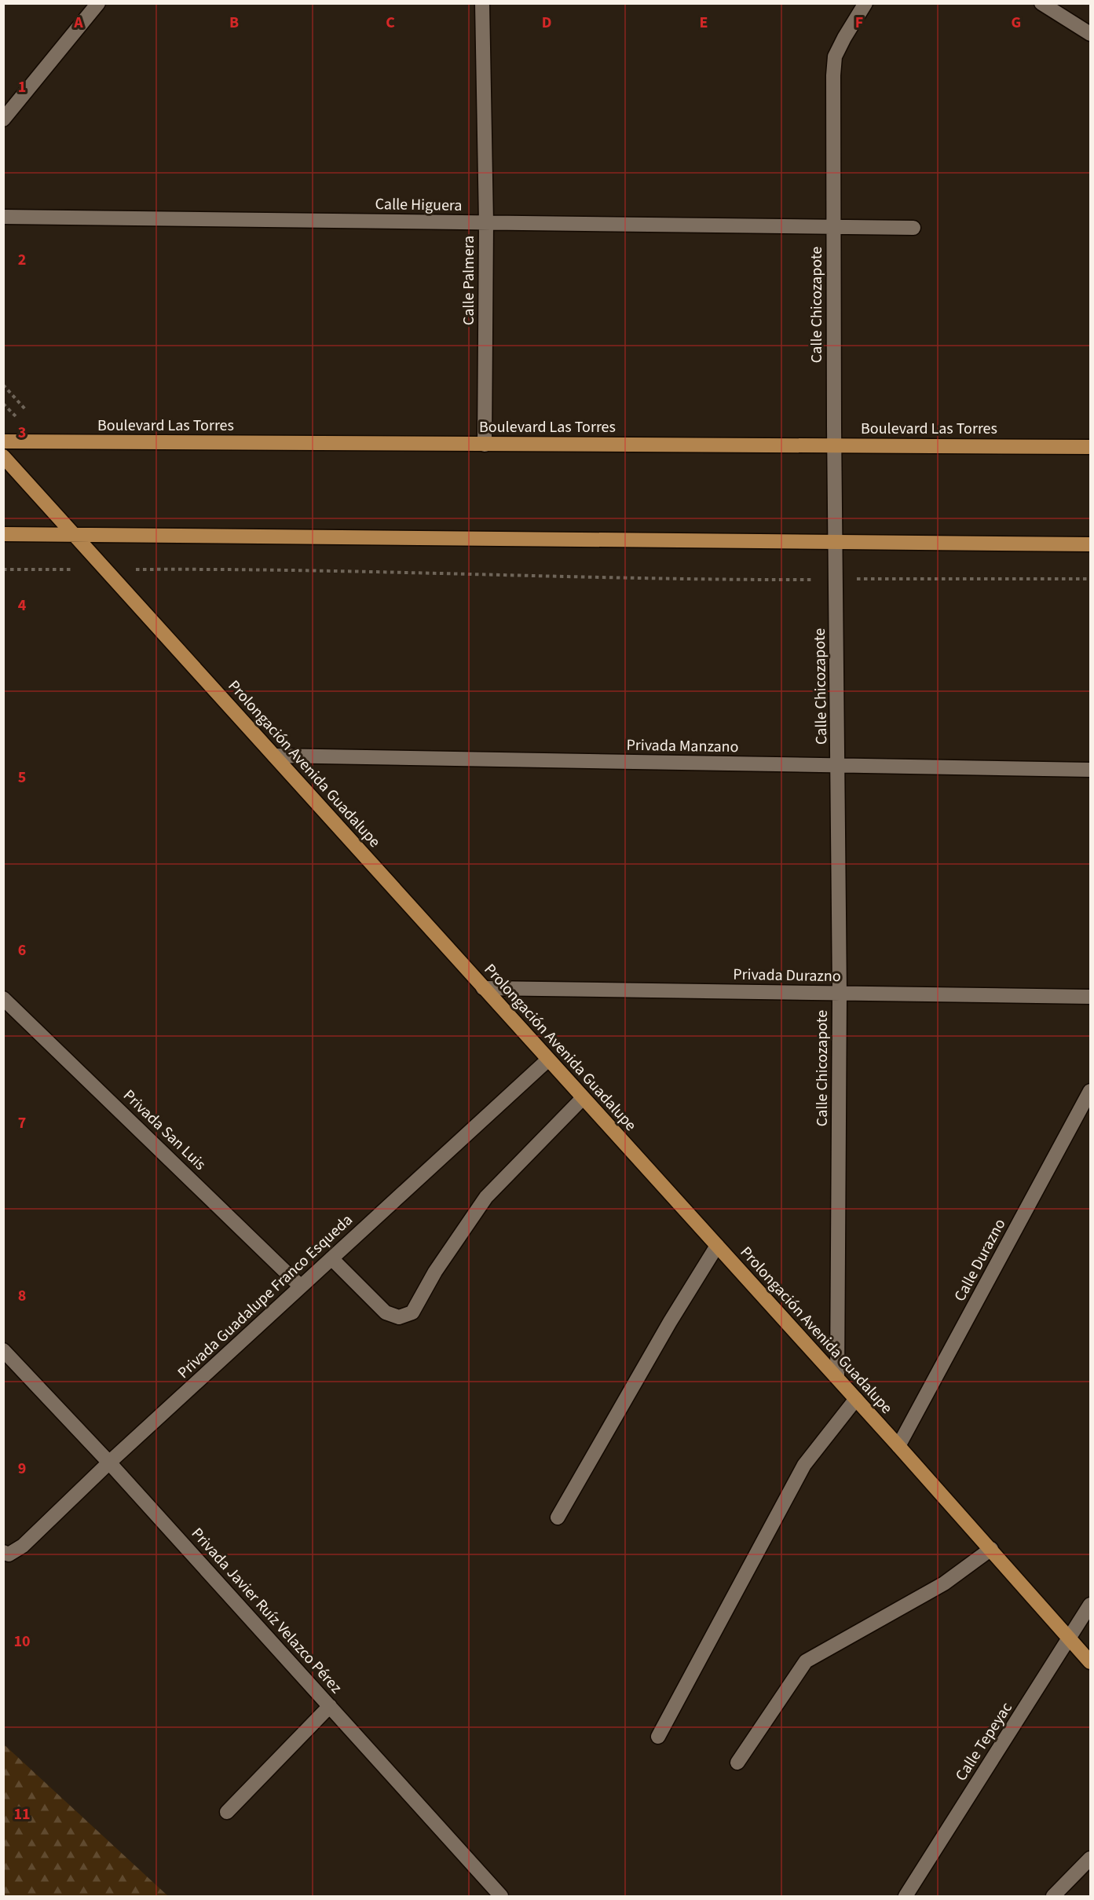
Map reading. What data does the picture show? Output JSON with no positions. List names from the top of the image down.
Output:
{
  "streets": {
    "main road": ["Boulevard Las Torres", "Prolongación Avenida Guadalupe"],
    "street": [
      "Calle Higuera",
      "Calle Palmera",
      "Calle Chicozapote",
      "Privada Manzano",
      "Privada Durazno",
      "Privada San Luis",
      "Calle Durazno",
      "Privada Guadalupe Franco Esqueda",
      "Privada Javier Ruíz Velazco Pérez",
      "Calle Tepeyac"
    ]
  },
  "crossings": [
    ["Calle Higuera", "Calle Palmera"],
    ["Calle Higuera", "Calle Chicozapote"],
    ["Calle Palmera", "Boulevard Las Torres"],
    ["Calle Chicozapote", "Boulevard Las Torres"],
    ["Calle Chicozapote", "Privada Manzano"],
    ["Calle Chicozapote", "Prolongación Avenida Guadalupe"],
    ["Calle Chicozapote", "Privada Durazno"],
    ["Privada Manzano", "Prolongación Avenida Guadalupe"],
    ["Prolongación Avenida Guadalupe", "Privada Durazno"],
    ["Prolongación Avenida Guadalupe", "Calle Durazno"],
    ["Prolongación Avenida Guadalupe", "Privada Guadalupe Franco Esqueda"],
    ["Prolongación Avenida Guadalupe", "Calle Tepeyac"],
    ["Privada San Luis", "Privada Guadalupe Franco Esqueda"],
    ["Privada Guadalupe Franco Esqueda", "Privada Javier Ruíz Velazco Pérez"]
  ],
  "grid": {
    "columns": [
      "A",
      "B",
      "C",
      "D",
      "E",
      "F",
      "G"
    ],
    "rows": [
      "1",
      "2",
      "3",
      "4",
      "5",
      "6",
      "7",
      "8",
      "9",
      "10",
      "11"
    ]
  }
}
